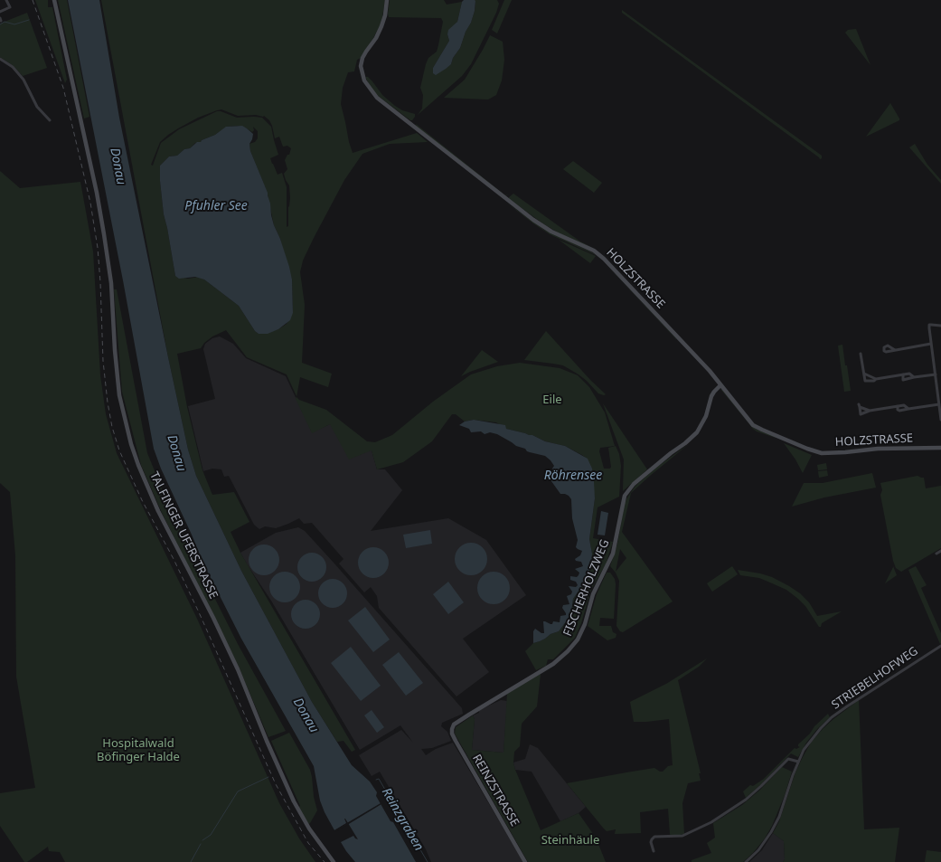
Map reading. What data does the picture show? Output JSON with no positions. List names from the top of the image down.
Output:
{
  "streets": {
    "street": [
      "HOLZSTRASSE",
      "TALFINGER UFERSTRASSE",
      "FISCHERHOLZWEG",
      "STRIEBELHOFWEG",
      "REINZSTRASSE"
    ]
  },
  "crossings": [
    ["HOLZSTRASSE", "FISCHERHOLZWEG"],
    ["FISCHERHOLZWEG", "REINZSTRASSE"]
  ],
  "water": [
    "Donau",
    "Pfuhler See",
    "Röhrensee",
    "Reinzgraben"
  ],
  "parks": ["Eile", "Hospitalwald Böfinger Halde", "Steinhäule"]
}
